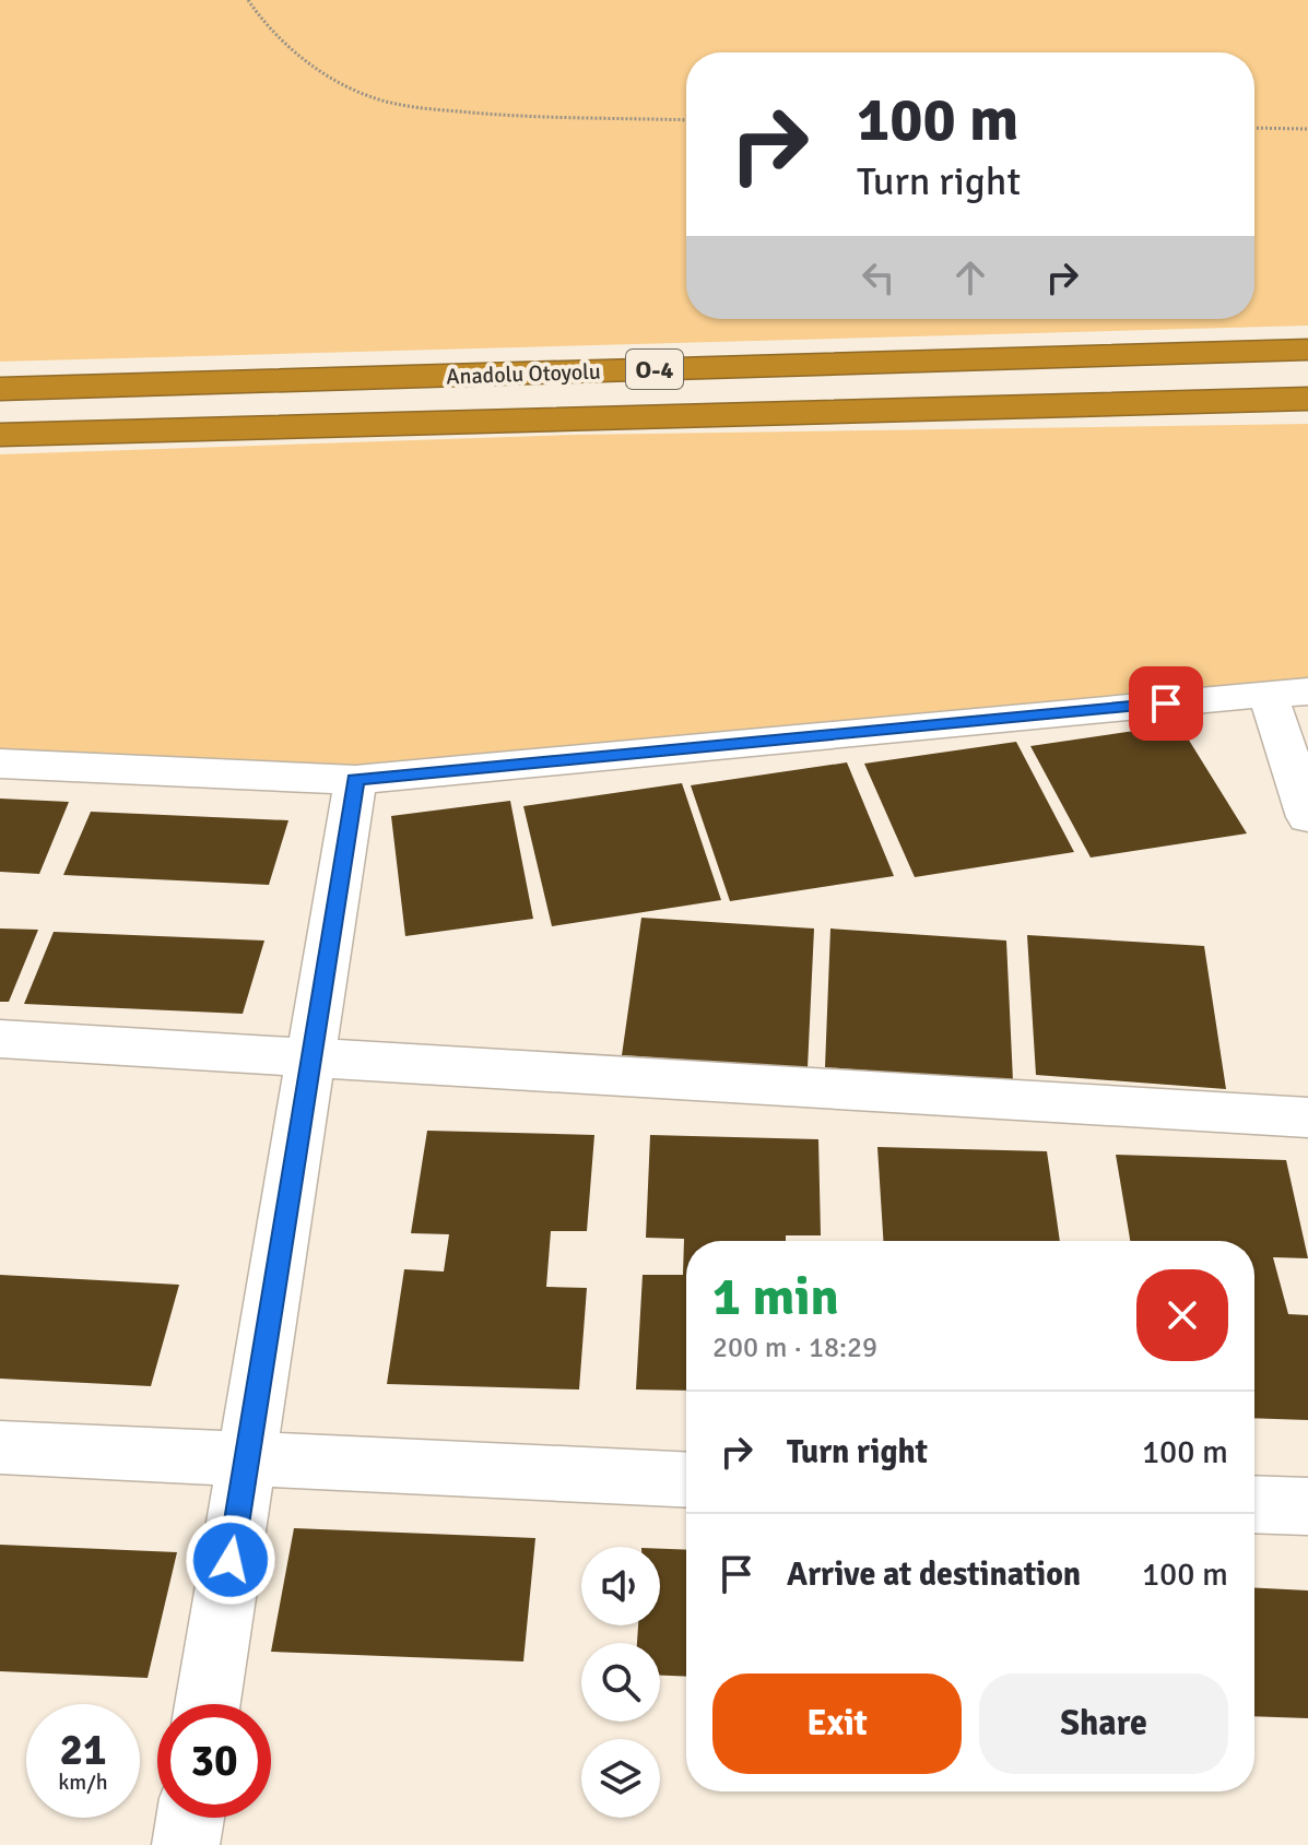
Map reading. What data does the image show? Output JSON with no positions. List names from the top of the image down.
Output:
{
  "streets": {
    "highway": ["O-4", "Anadolu Otoyolu"]
  },
  "page": {
    "turn": ["100 m", "Turn right"],
    "heading": ["1 min", "200 m · 18:29"],
    "list": [
      {
        "name": "Turn right",
        "value": "100 m"
      },
      {
        "name": "Arrive at destination",
        "value": "100 m"
      }
    ],
    "buttons": ["Exit", "Share"],
    "speed": "21 km/h",
    "limit": "30"
  }
}
